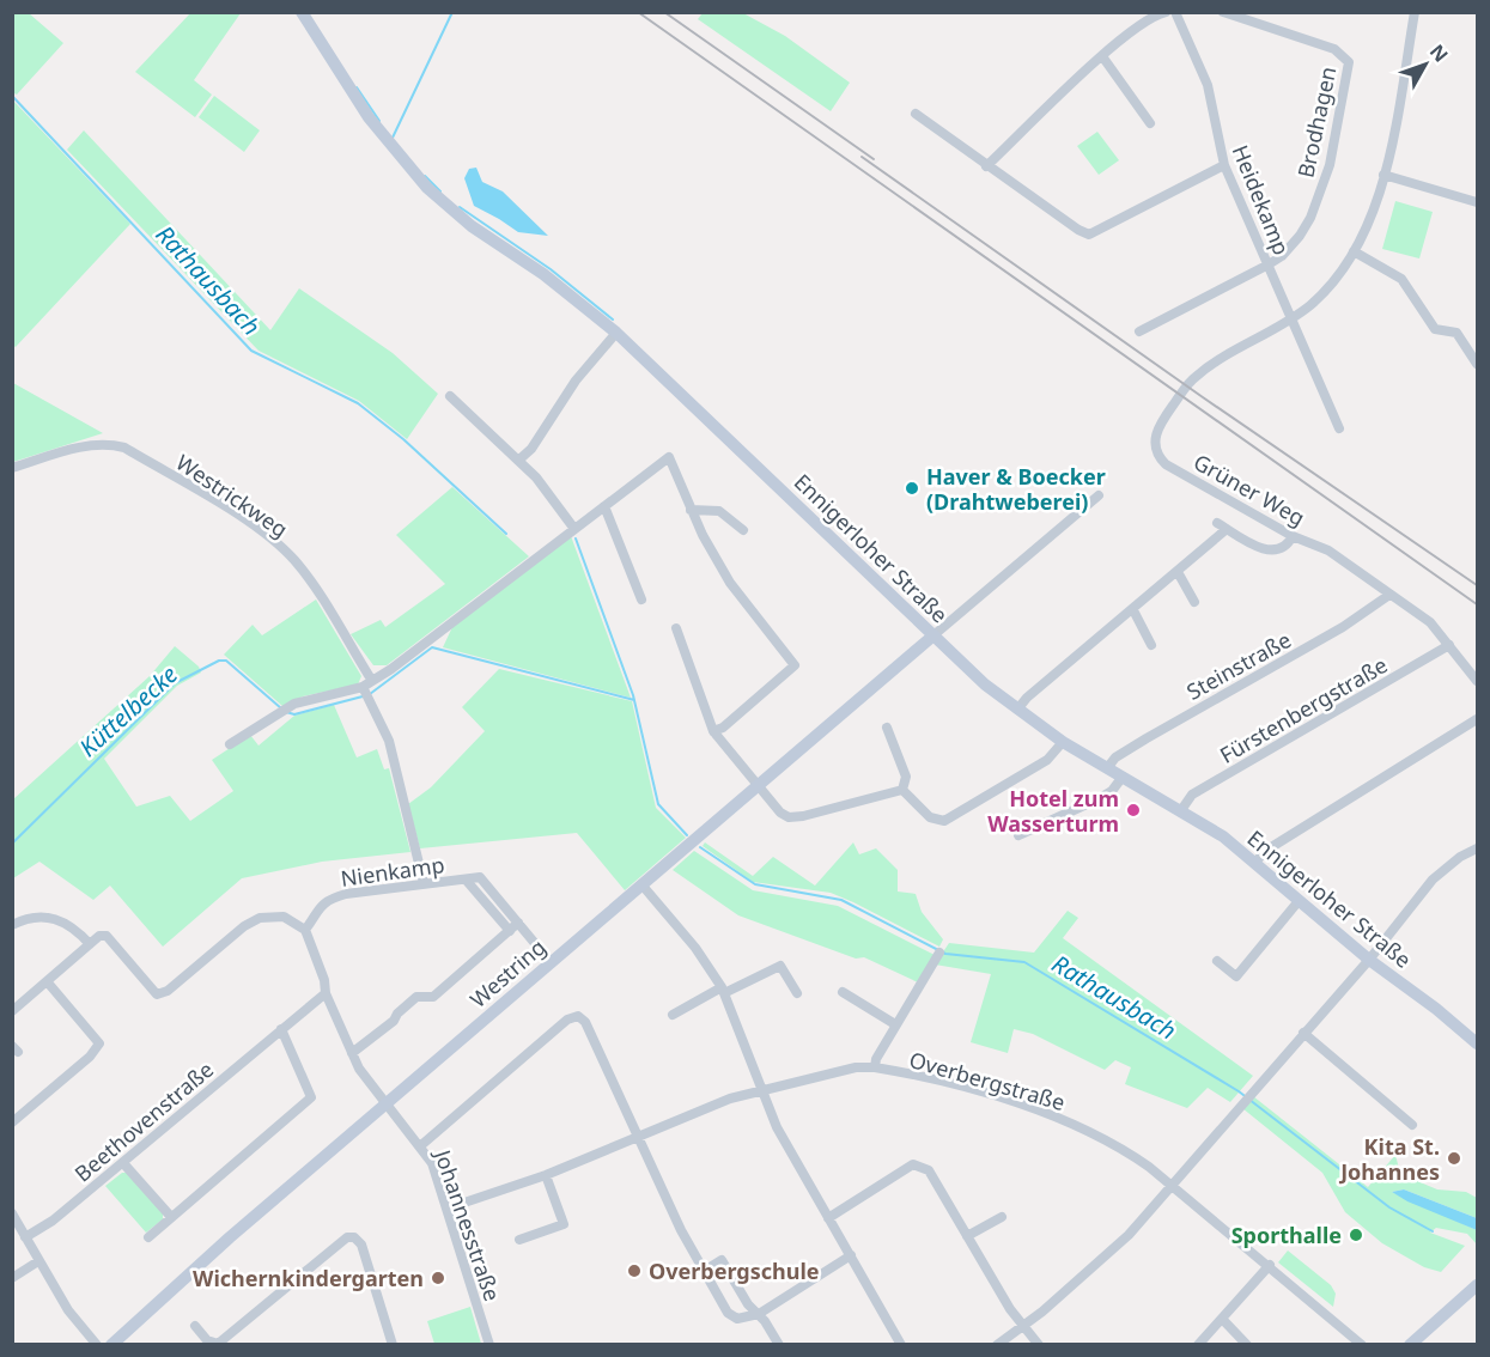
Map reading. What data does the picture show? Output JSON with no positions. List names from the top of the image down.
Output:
{
  "streets": {
    "main road": ["Ennigerloher Straße", "Westring"],
    "street": [
      "Brodhagen",
      "Heidekamp",
      "Grüner Weg",
      "Westrickweg",
      "Steinstraße",
      "Fürstenbergstraße",
      "Nienkamp",
      "Overbergstraße",
      "Beethovenstraße",
      "Johannesstraße"
    ]
  },
  "crossings": [
    ["Brodhagen", "Heidekamp"],
    ["Heidekamp", "Grüner Weg"],
    ["Grüner Weg", "Steinstraße"],
    ["Grüner Weg", "Fürstenbergstraße"],
    ["Westrickweg", "Nienkamp"],
    ["Ennigerloher Straße", "Steinstraße"],
    ["Ennigerloher Straße", "Fürstenbergstraße"],
    ["Ennigerloher Straße", "Westring"],
    ["Nienkamp", "Westring"],
    ["Nienkamp", "Johannesstraße"],
    ["Westring", "Johannesstraße"],
    ["Overbergstraße", "Johannesstraße"],
    ["Beethovenstraße", "Johannesstraße"]
  ],
  "water": ["Rathausbach", "Küttelbecke"],
  "places": [
    "Haver & Boecker (Drahtweberei)",
    "Hotel zum Wasserturm",
    "Kita St. Johannes",
    "Sporthalle",
    "Overbergschule",
    "Wichernkindergarten"
  ],
  "north": "top right"
}
